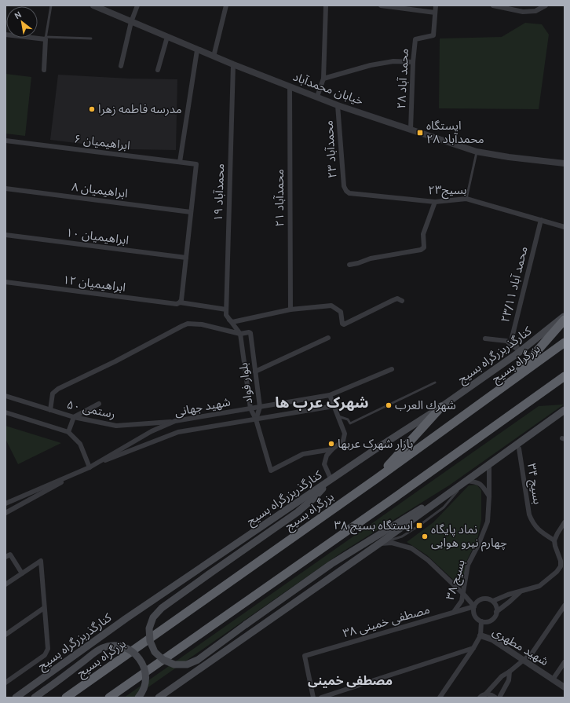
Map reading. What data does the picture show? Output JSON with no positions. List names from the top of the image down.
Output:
{
  "streets": {
    "highway": ["بزرگراه بسیج"],
    "main road": ["کنارگذربزرگراه بسیج"],
    "street": [
      "محمد آباد ۲۸",
      "خیابان محمدآباد",
      "ابراهیمیان ۶",
      "محمدآباد ۲۳",
      "ابراهیمیان ۸",
      "بسیج۲۳",
      "محمدآباد ۱۹",
      "محمدآباد ۲۱",
      "ابراهیمیان ۱۰",
      "ابراهیمیان ۱۲",
      "محمد آباد ۲۳/۱۱",
      "بلوار فواد",
      "شهید جهانی",
      "رستمی ۵۰",
      "بسیج ۳۴",
      "بسیج ۳۸",
      "مصطفی خمینی ۳۸",
      "شهید مطهری"
    ]
  },
  "crossings": [
    ["محمد آباد ۲۸", "خیابان محمدآباد"],
    ["خیابان محمدآباد", "محمدآباد ۲۳"],
    ["خیابان محمدآباد", "محمدآباد ۱۹"],
    ["خیابان محمدآباد", "محمدآباد ۲۱"],
    ["ابراهیمیان ۶", "ابراهیمیان ۸"],
    ["محمدآباد ۲۳", "بسیج۲۳"],
    ["بسیج۲۳", "محمد آباد ۲۳/۱۱"],
    ["محمدآباد ۱۹", "ابراهیمیان ۱۲"],
    ["محمد آباد ۲۳/۱۱", "کنارگذربزرگراه بسیج"],
    ["بلوار فواد", "شهید جهانی"],
    ["شهید جهانی", "رستمی ۵۰"],
    ["بسیج ۳۸", "مصطفی خمینی ۳۸"]
  ],
  "districts": ["شهرک عرب ها", "مصطفی خمینی"],
  "places": {
    "other": [
      "مدرسه فاطمه زهرا",
      "شهرك العرب",
      "بازار شهرک عربها",
      "نماد پایگاه چهارم نیرو هوایی"
    ],
    "transit": ["ایستگاه محمدآباد ۲۸", "ایستگاه بسیج ۳۸"]
  },
  "north": "top left"
}
